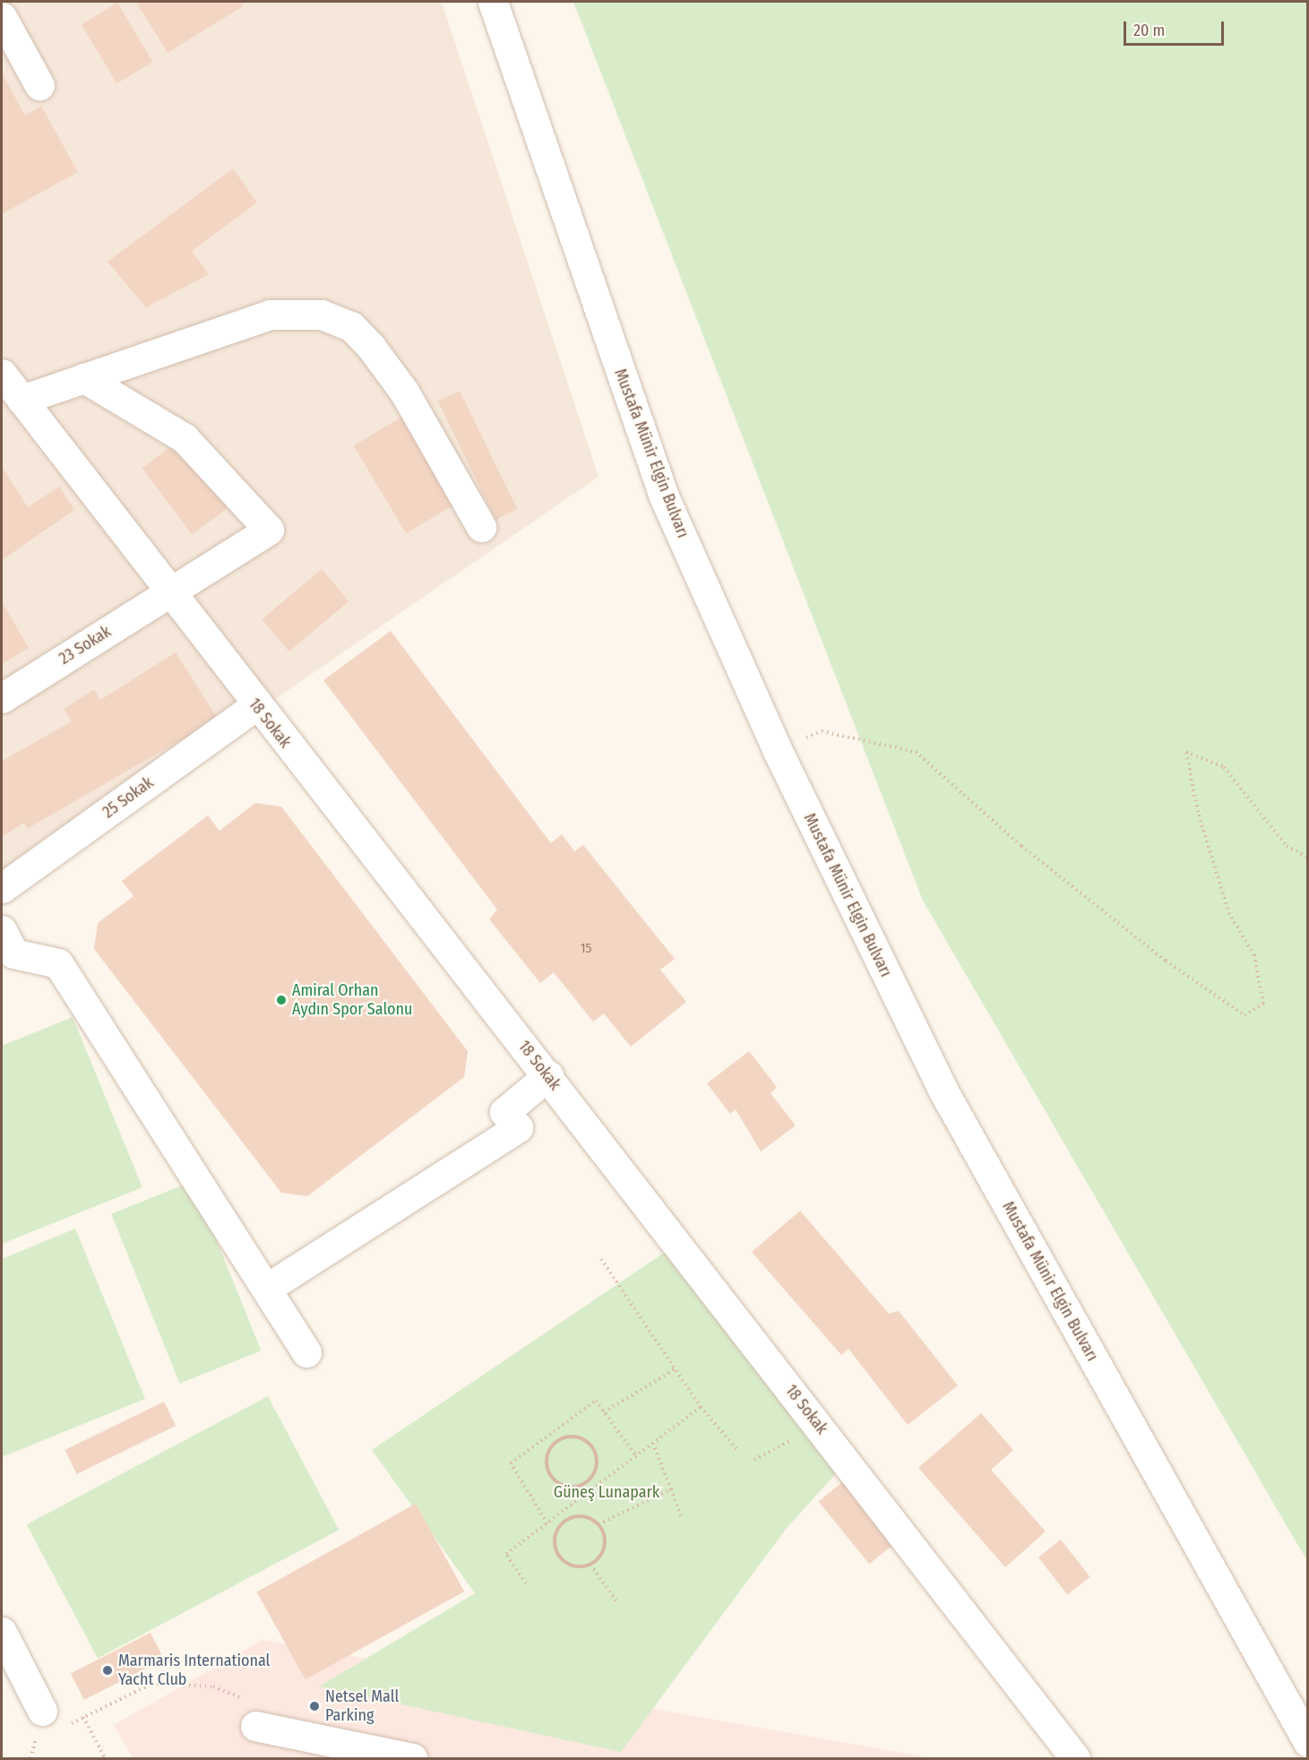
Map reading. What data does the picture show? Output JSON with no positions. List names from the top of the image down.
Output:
{
  "streets": {
    "street": [
      "Mustafa Münir Elgin Bulvarı",
      "23 Sokak",
      "18 Sokak",
      "25 Sokak"
    ]
  },
  "crossings": [
    ["23 Sokak", "18 Sokak"],
    ["18 Sokak", "25 Sokak"]
  ],
  "parks": ["Güneş Lunapark"],
  "places": ["Amiral Orhan Aydın Spor Salonu", "Marmaris International Yacht Club", "Netsel Mall Parking"],
  "house_numbers": ["15"],
  "scale_bar": "20 m"
}
